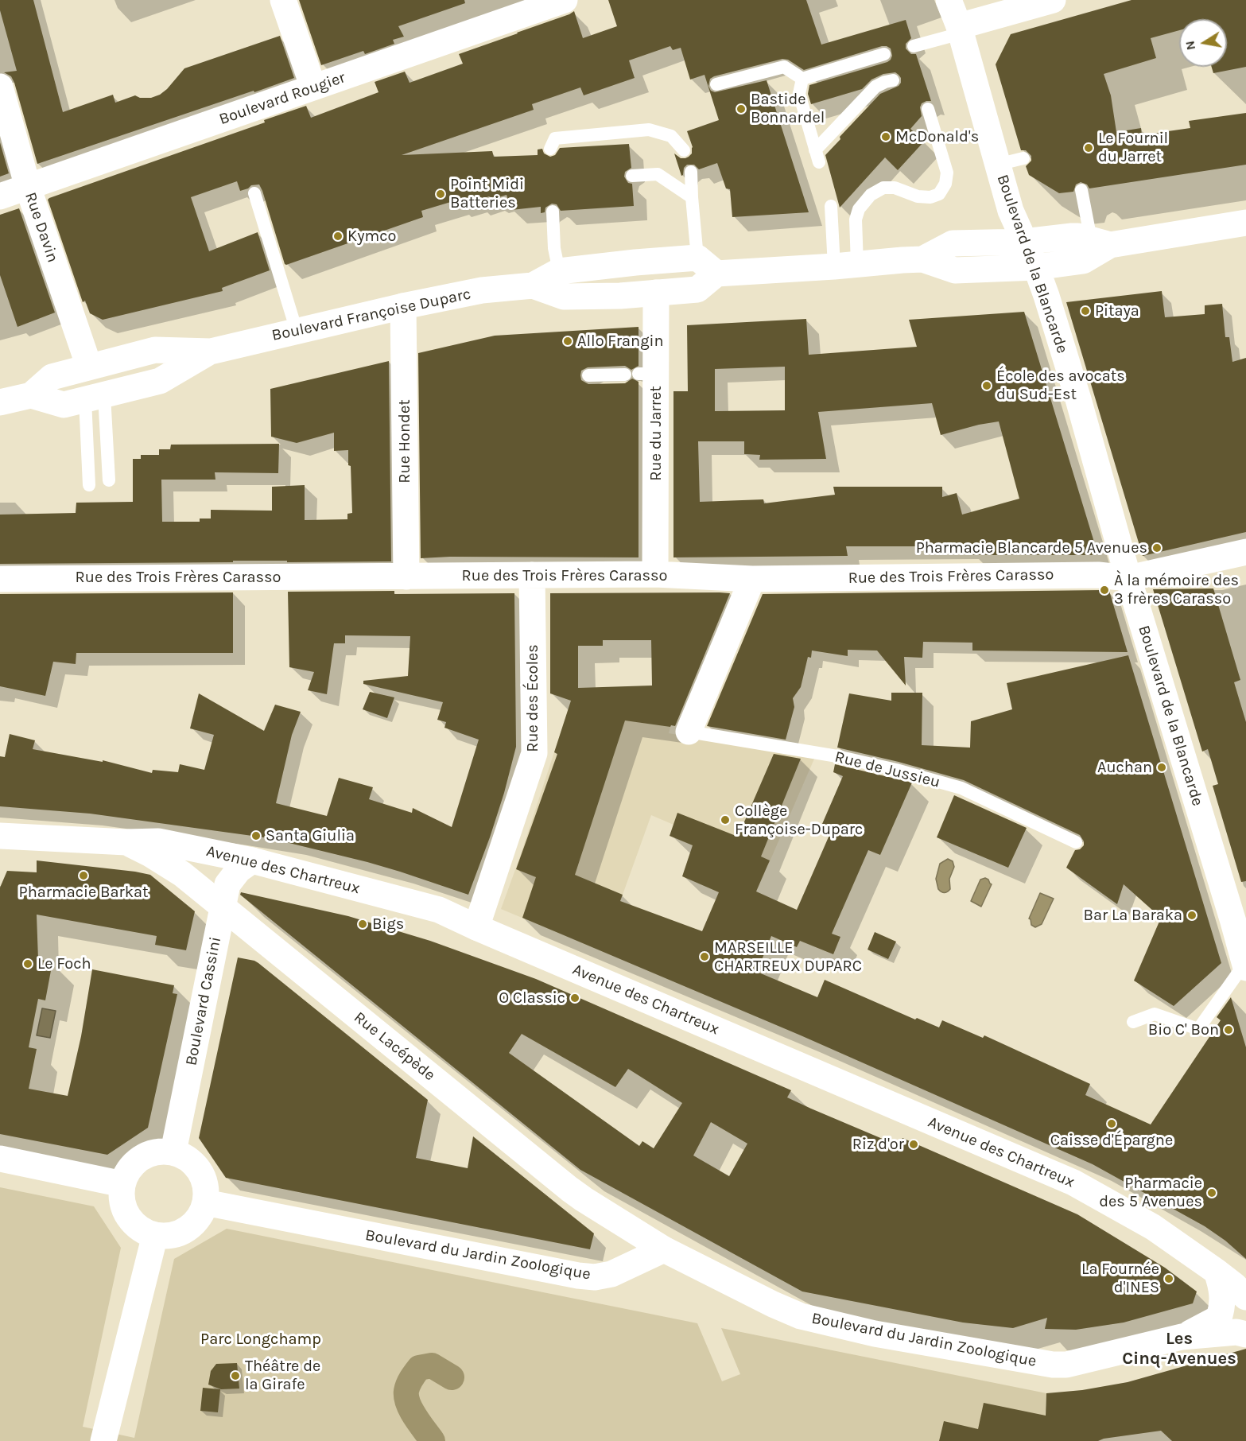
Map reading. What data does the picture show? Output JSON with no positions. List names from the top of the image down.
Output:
{
  "streets": {
    "street": [
      "Boulevard Rougier",
      "Rue Davin",
      "Boulevard de la Blancarde",
      "Boulevard Françoise Duparc",
      "Rue du Jarret",
      "Rue Hondet",
      "Rue des Trois Frères Carasso",
      "Rue des Écoles",
      "Avenue des Chartreux",
      "Boulevard Cassini",
      "Rue Lacépède",
      "Boulevard du Jardin Zoologique"
    ],
    "lane": ["Rue de Jussieu"]
  },
  "crossings": [
    ["Boulevard Rougier", "Rue Davin"],
    ["Rue Davin", "Boulevard Françoise Duparc"],
    ["Boulevard de la Blancarde", "Boulevard Françoise Duparc"],
    ["Boulevard de la Blancarde", "Rue des Trois Frères Carasso"],
    ["Boulevard Françoise Duparc", "Rue du Jarret"],
    ["Boulevard Françoise Duparc", "Rue Hondet"],
    ["Rue du Jarret", "Rue des Trois Frères Carasso"],
    ["Rue Hondet", "Rue des Trois Frères Carasso"],
    ["Rue des Trois Frères Carasso", "Rue des Écoles"],
    ["Rue des Écoles", "Avenue des Chartreux"],
    ["Avenue des Chartreux", "Boulevard Cassini"],
    ["Avenue des Chartreux", "Rue Lacépède"],
    ["Avenue des Chartreux", "Boulevard du Jardin Zoologique"],
    ["Boulevard Cassini", "Rue Lacépède"],
    ["Boulevard Cassini", "Boulevard du Jardin Zoologique"],
    ["Rue Lacépède", "Boulevard du Jardin Zoologique"]
  ],
  "districts": ["Les Cinq-Avenues"],
  "parks": ["Parc Longchamp"],
  "places": [
    "Bastide Bonnardel",
    "McDonald's",
    "Le Fournil du Jarret",
    "Point Midi Batteries",
    "Kymco",
    "Pitaya",
    "Allo Frangin",
    "École des avocats du Sud-Est",
    "Pharmacie Blancarde 5 Avenues",
    "À la mémoire des 3 frères Carasso",
    "Auchan",
    "Collège Françoise-Duparc",
    "Santa Giulia",
    "Pharmacie Barkat",
    "Bar La Baraka",
    "Bigs",
    "MARSEILLE CHARTREUX DUPARC",
    "Le Foch",
    "O Classic",
    "Bio C' Bon",
    "Caisse d'Épargne",
    "Riz d'or",
    "Pharmacie des 5 Avenues",
    "La Fournée d'INES",
    "Théâtre de la Girafe"
  ],
  "north": "left"
}
